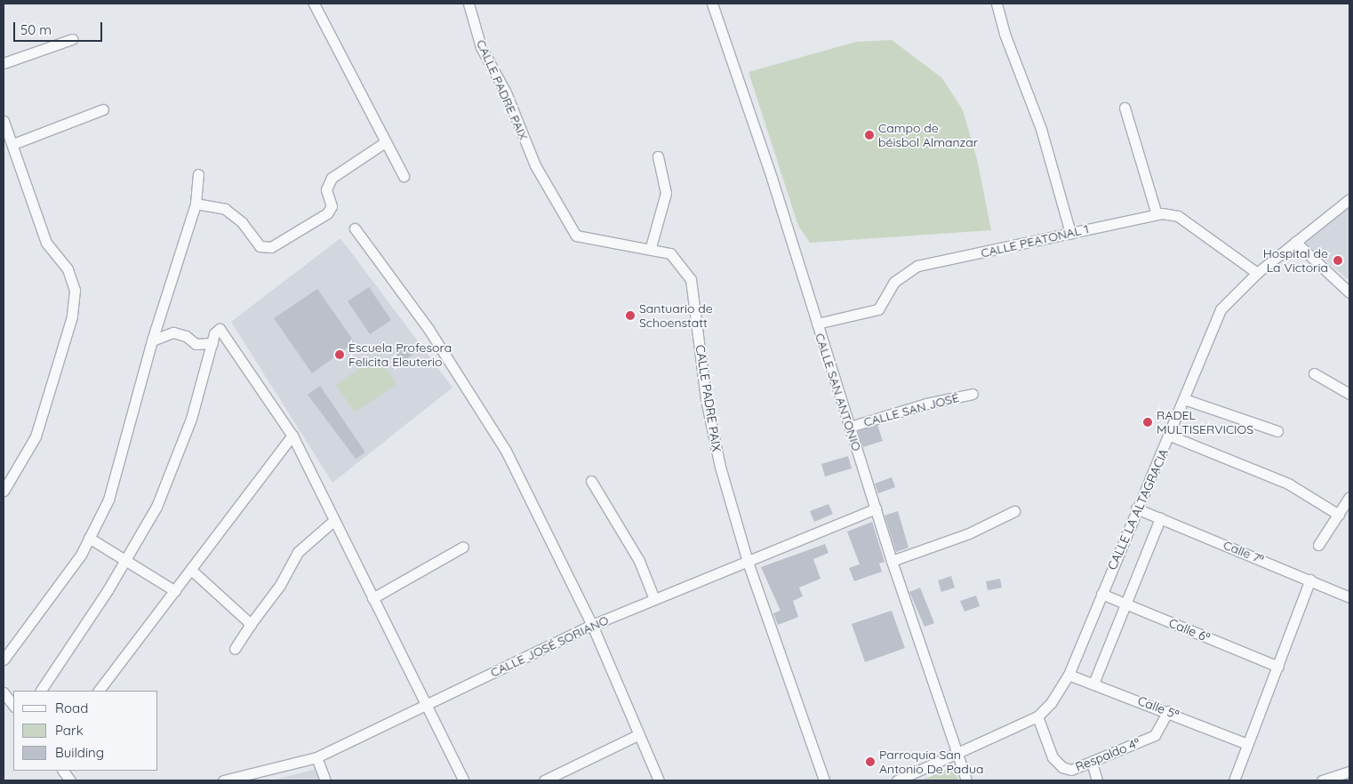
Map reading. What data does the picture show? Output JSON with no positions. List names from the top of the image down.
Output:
{
  "streets": {
    "street": [
      "CALLE PADRE PAIX",
      "CALLE PEATONAL 1",
      "CALLE SAN ANTONIO",
      "CALLE SAN JOSÉ",
      "CALLE LA ALTAGRACIA",
      "Calle 7ª",
      "Calle 6ª",
      "CALLE JOSÉ SORIANO",
      "Calle 5ª",
      "Respaldo 4ª"
    ]
  },
  "crossings": [
    ["CALLE PADRE PAIX", "CALLE JOSÉ SORIANO"],
    ["CALLE PEATONAL 1", "CALLE SAN ANTONIO"],
    ["CALLE PEATONAL 1", "CALLE LA ALTAGRACIA"],
    ["CALLE SAN ANTONIO", "CALLE SAN JOSÉ"],
    ["CALLE SAN ANTONIO", "CALLE LA ALTAGRACIA"],
    ["CALLE SAN ANTONIO", "CALLE JOSÉ SORIANO"],
    ["CALLE LA ALTAGRACIA", "Calle 7ª"],
    ["CALLE LA ALTAGRACIA", "Calle 6ª"],
    ["CALLE LA ALTAGRACIA", "Calle 5ª"],
    ["CALLE LA ALTAGRACIA", "Respaldo 4ª"],
    ["Calle 5ª", "Respaldo 4ª"]
  ],
  "places": [
    "Campo de béisbol Almanzar",
    "Hospital de La Victoria",
    "Santuario de Schoenstatt",
    "Escuela Profesora Felicita Eleuterio",
    "RADEL MULTISERVICIOS",
    "Parroquia San Antonio De Padua"
  ],
  "legend": ["Road", "Park", "Building"],
  "scale_bar": "50 m"
}
